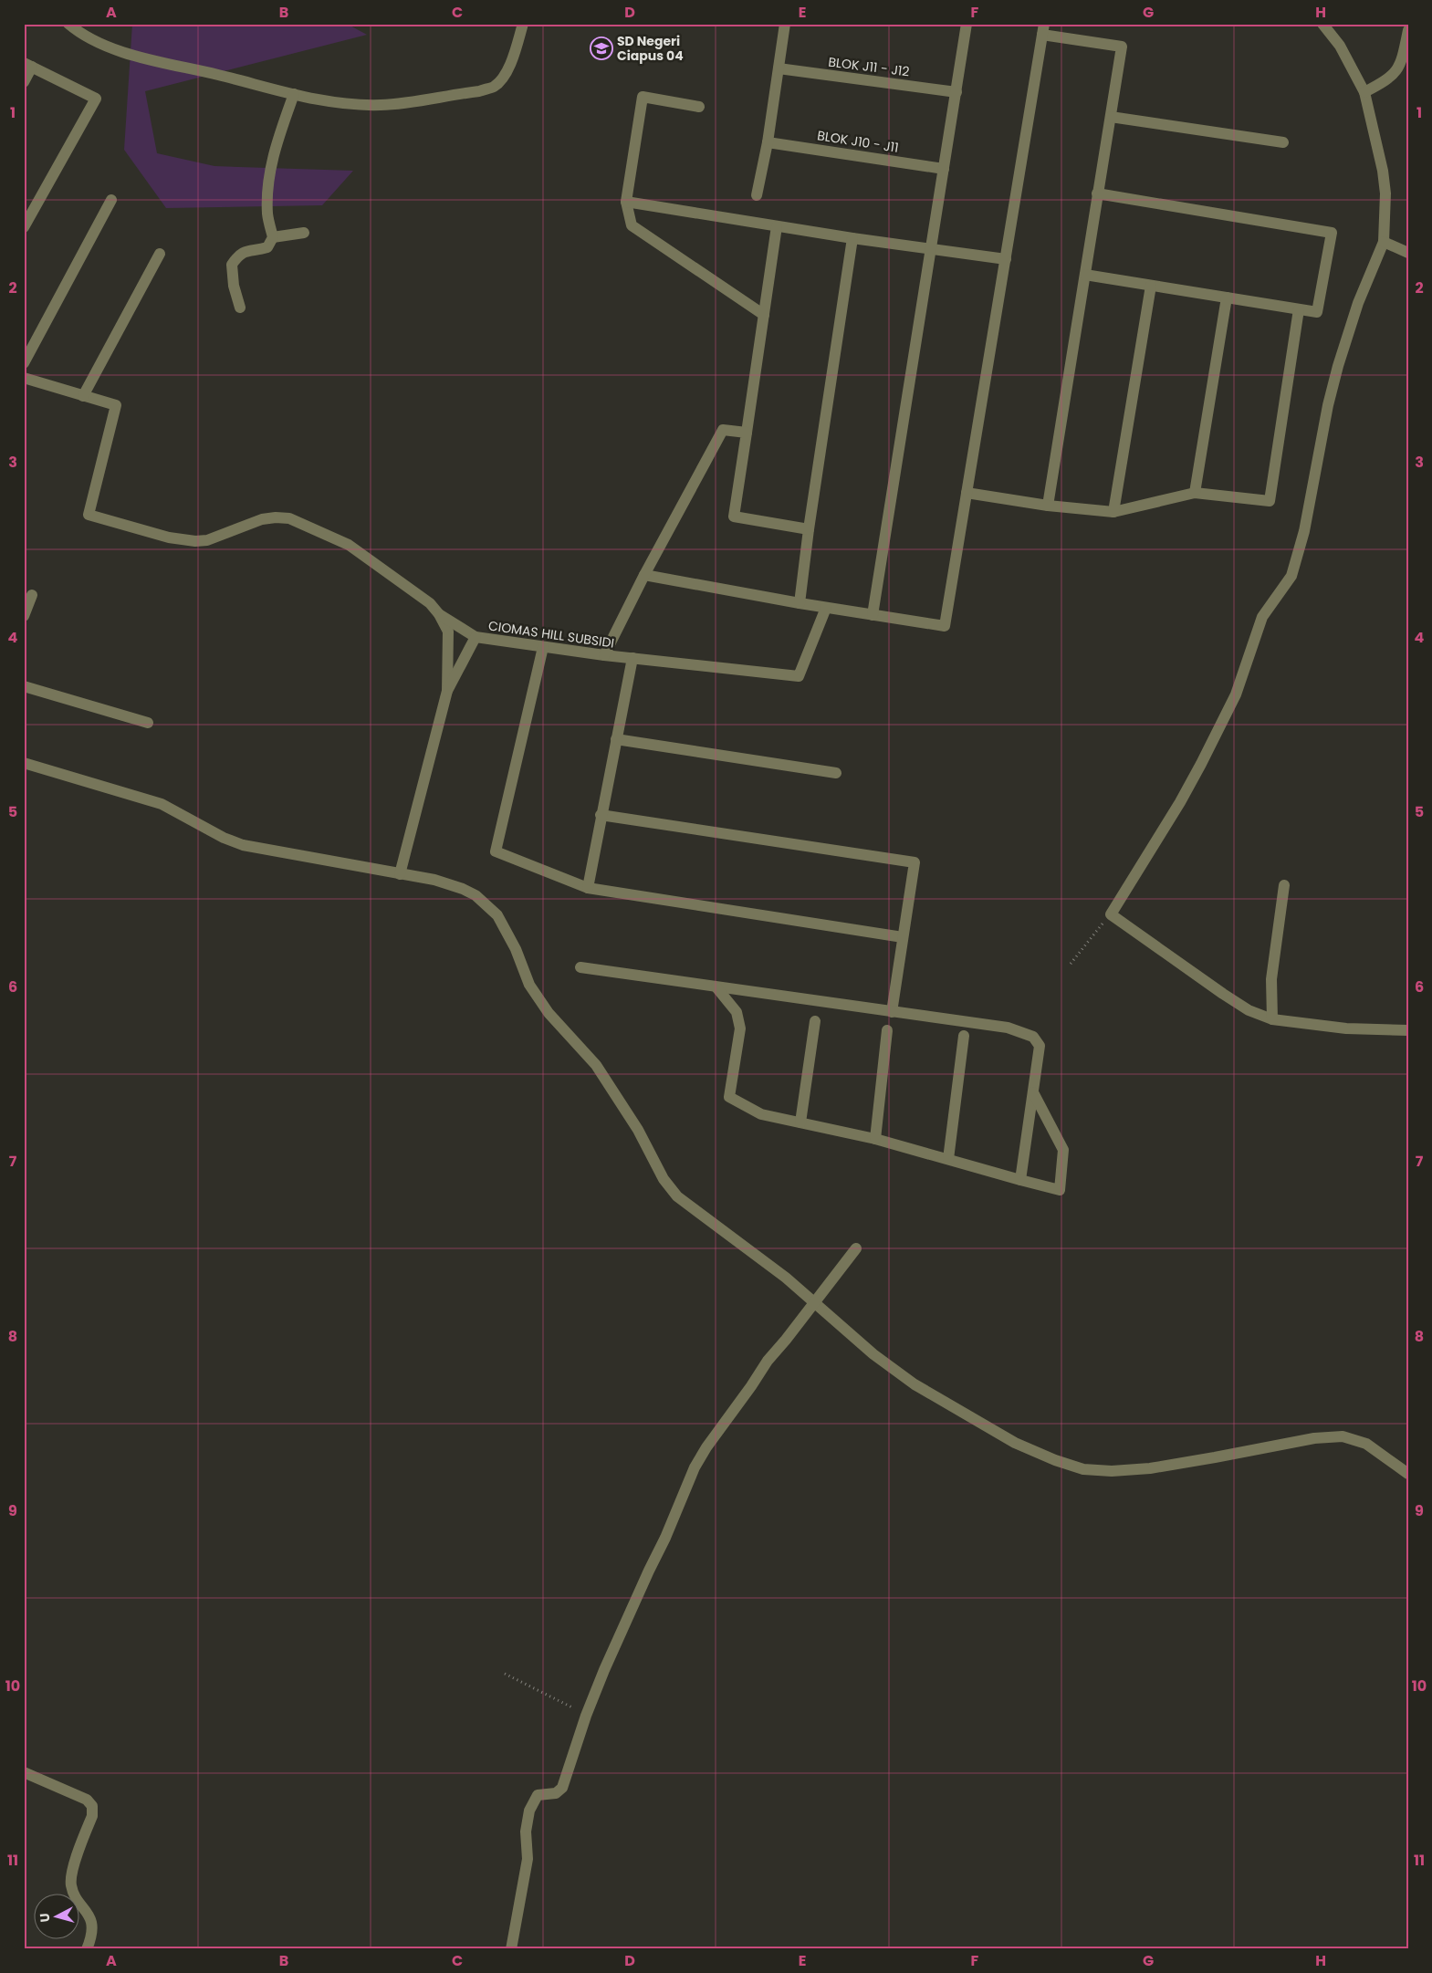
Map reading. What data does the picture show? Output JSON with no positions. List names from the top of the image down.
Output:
{
  "streets": {
    "street": ["BLOK J11 - J12", "BLOK J10 - J11", "CIOMAS HILL SUBSIDI"]
  },
  "places": {
    "school or university": ["SD Negeri Ciapus 04"]
  },
  "north": "left",
  "grid": {
    "columns": [
      "A",
      "B",
      "C",
      "D",
      "E",
      "F",
      "G",
      "H"
    ],
    "rows": [
      "1",
      "2",
      "3",
      "4",
      "5",
      "6",
      "7",
      "8",
      "9",
      "10",
      "11"
    ]
  }
}
